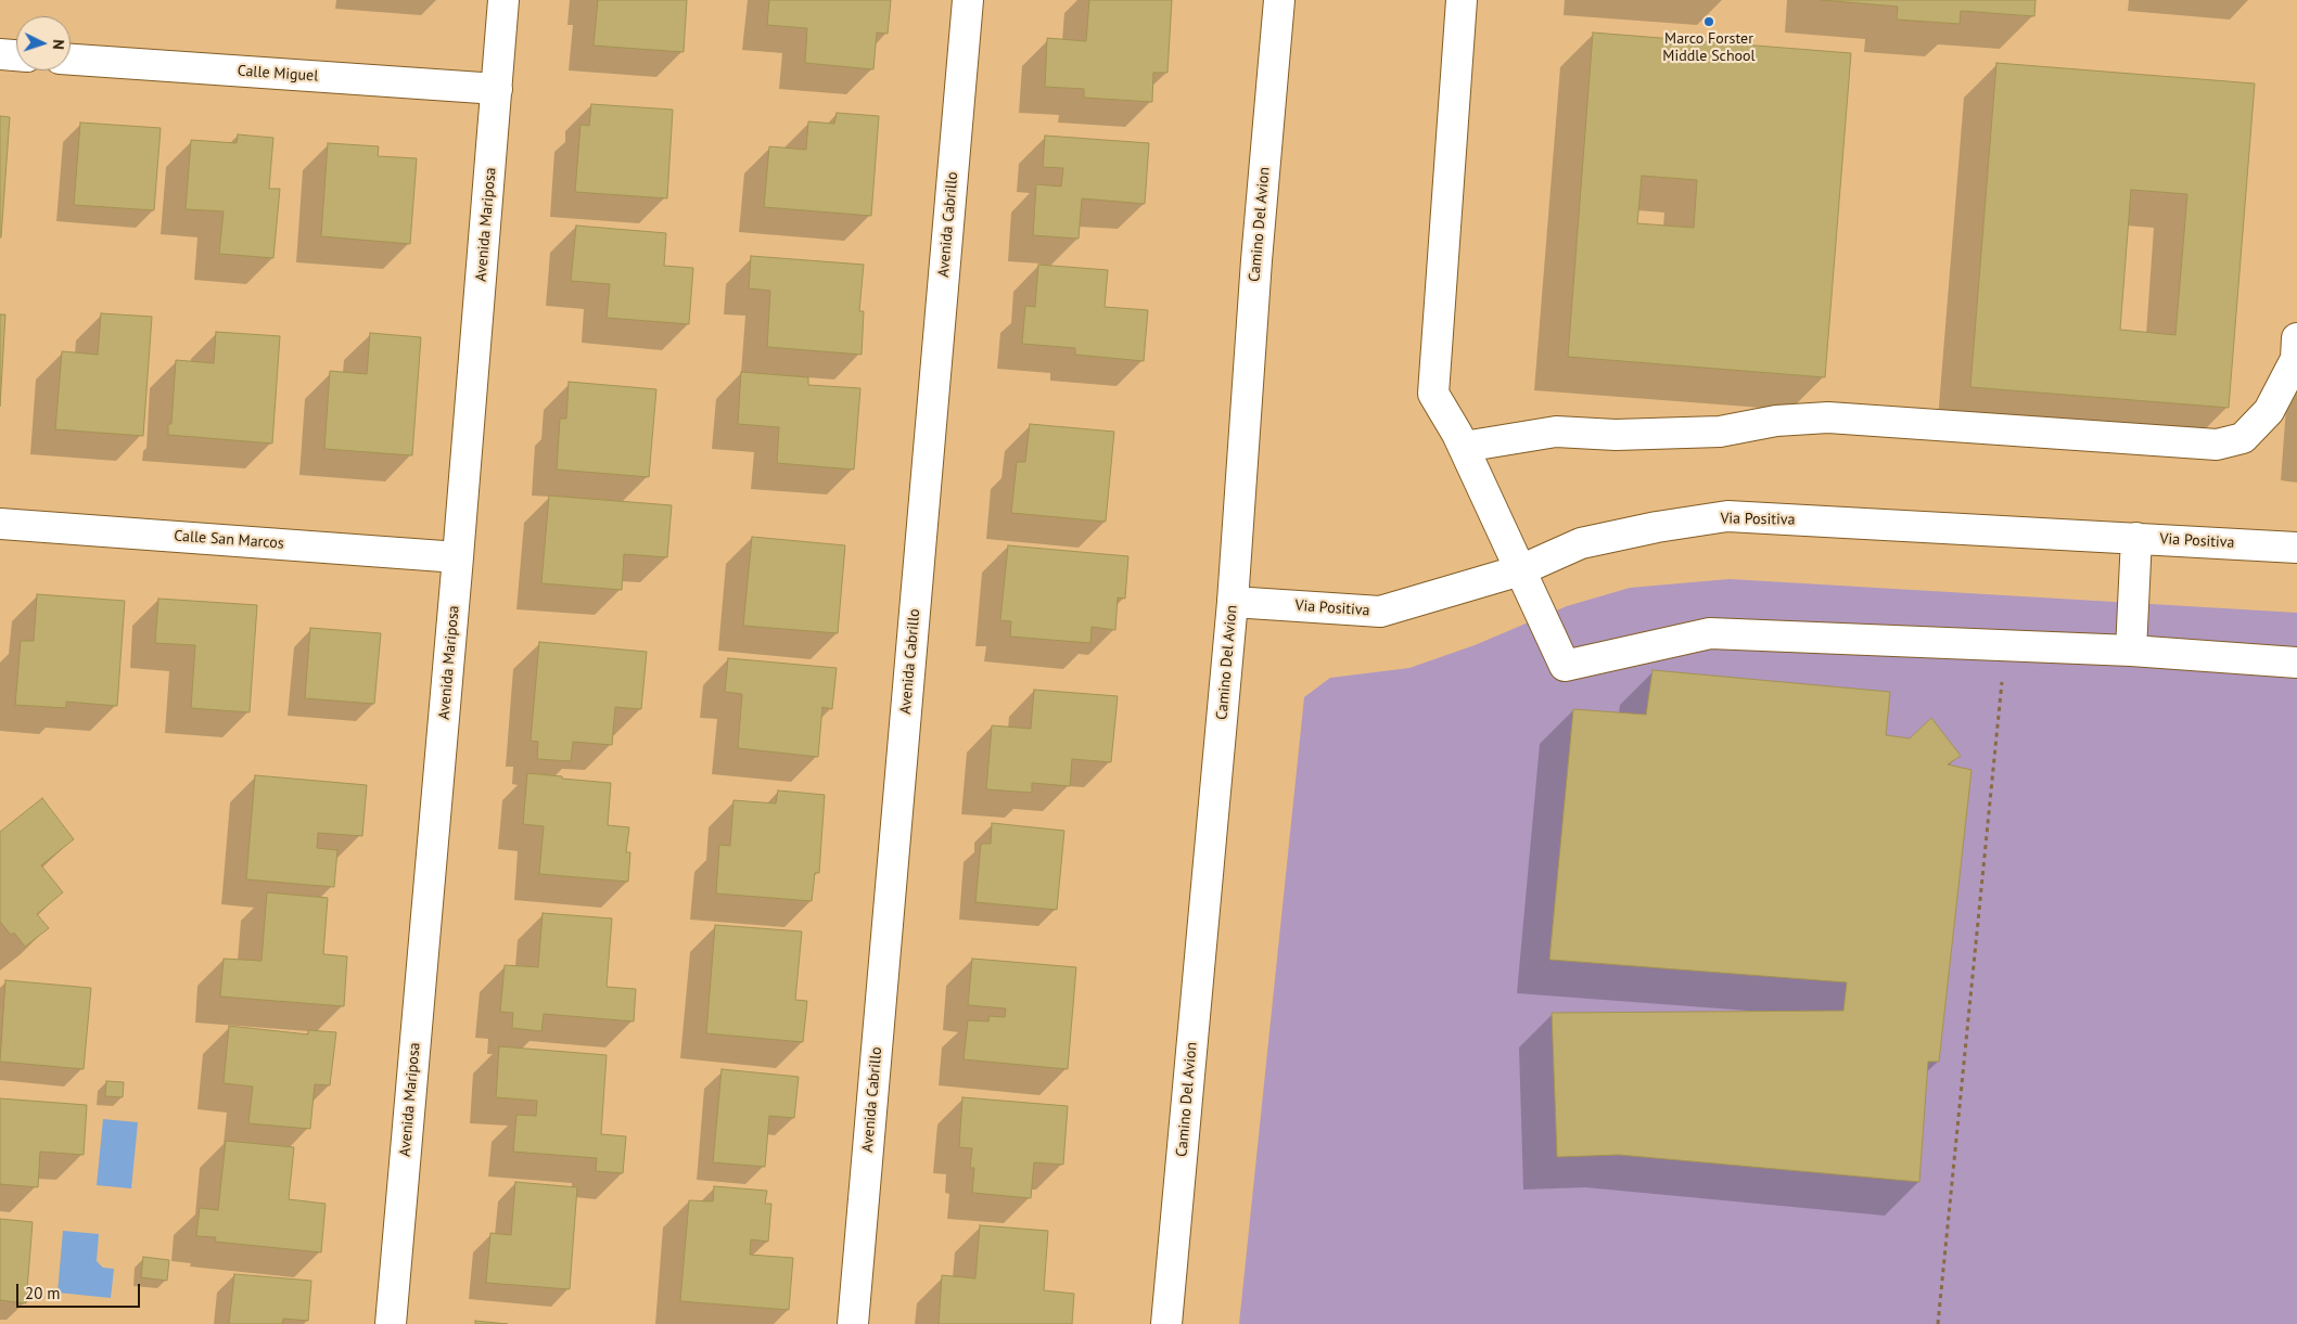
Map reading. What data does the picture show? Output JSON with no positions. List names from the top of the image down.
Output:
{
  "streets": {
    "street": [
      "Calle Miguel",
      "Avenida Mariposa",
      "Avenida Cabrillo",
      "Camino Del Avion",
      "Via Positiva",
      "Calle San Marcos"
    ]
  },
  "crossings": [
    ["Calle Miguel", "Avenida Mariposa"],
    ["Avenida Mariposa", "Calle San Marcos"],
    ["Camino Del Avion", "Via Positiva"]
  ],
  "places": ["Marco Forster Middle School"],
  "scale_bar": "20 m",
  "north": "right"
}
